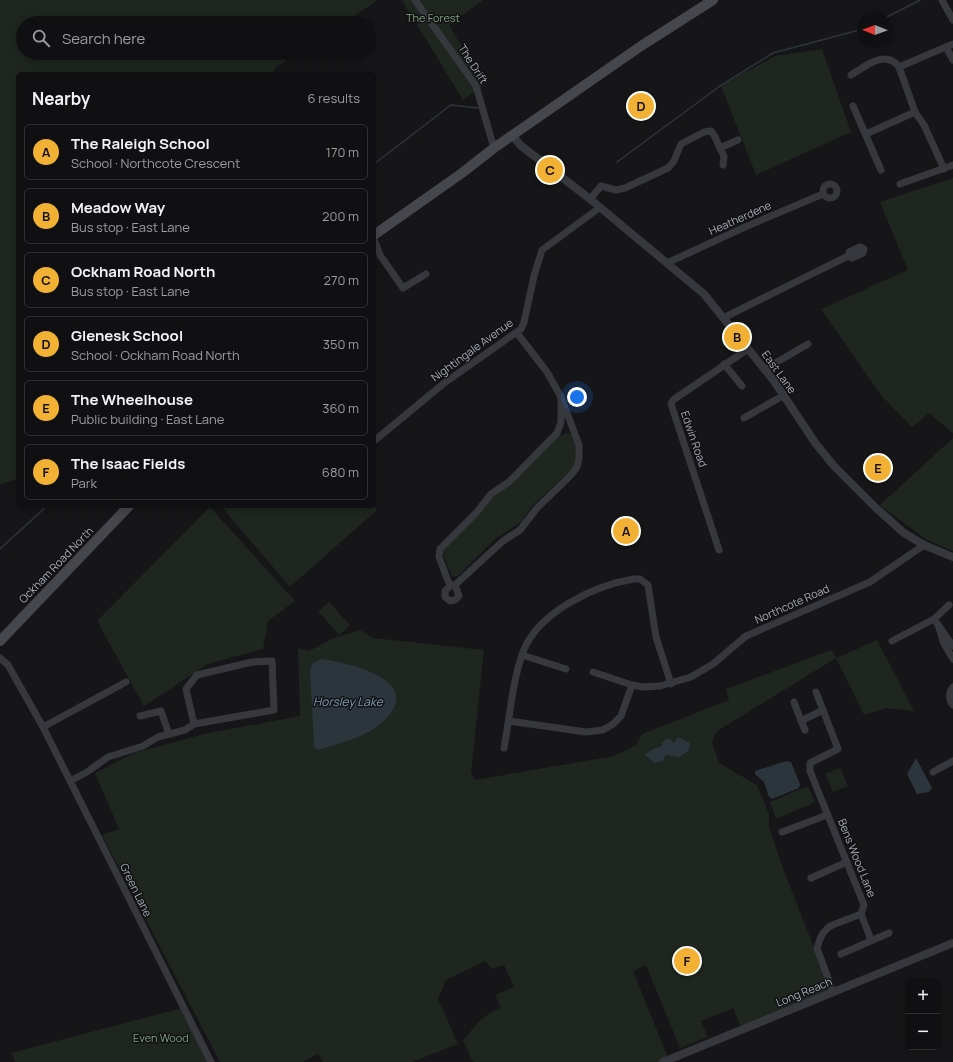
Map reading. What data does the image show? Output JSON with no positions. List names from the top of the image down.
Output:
{
  "streets": {
    "main road": ["Ockham Road North"],
    "street": [
      "The Drift",
      "Heatherdene",
      "Nightingale Avenue",
      "East Lane",
      "Edwin Road",
      "Northcote Road",
      "Bens Wood Lane",
      "Green Lane",
      "Long Reach"
    ]
  },
  "crossings": [
    ["Heatherdene", "East Lane"],
    ["Nightingale Avenue", "East Lane"],
    ["East Lane", "Edwin Road"],
    ["East Lane", "Northcote Road"],
    ["Bens Wood Lane", "Long Reach"]
  ],
  "water": ["Horsley Lake"],
  "parks": ["The Forest", "Even Wood"],
  "north": "left",
  "page": {
    "search": "Search here",
    "heading": ["Nearby", "6 results"],
    "pins": [
      "D",
      "C",
      "B",
      "E",
      "A",
      "F"
    ],
    "list": [
      {
        "mark": "A",
        "name": "The Raleigh School",
        "note": "School · Northcote Crescent",
        "value": "170 m"
      },
      {
        "mark": "B",
        "name": "Meadow Way",
        "note": "Bus stop · East Lane",
        "value": "200 m"
      },
      {
        "mark": "C",
        "name": "Ockham Road North",
        "note": "Bus stop · East Lane",
        "value": "270 m"
      },
      {
        "mark": "D",
        "name": "Glenesk School",
        "note": "School · Ockham Road North",
        "value": "350 m"
      },
      {
        "mark": "E",
        "name": "The Wheelhouse",
        "note": "Public building · East Lane",
        "value": "360 m"
      },
      {
        "mark": "F",
        "name": "The Isaac Fields",
        "note": "Park",
        "value": "680 m"
      }
    ],
    "map_buttons": ["+", "−"]
  }
}
